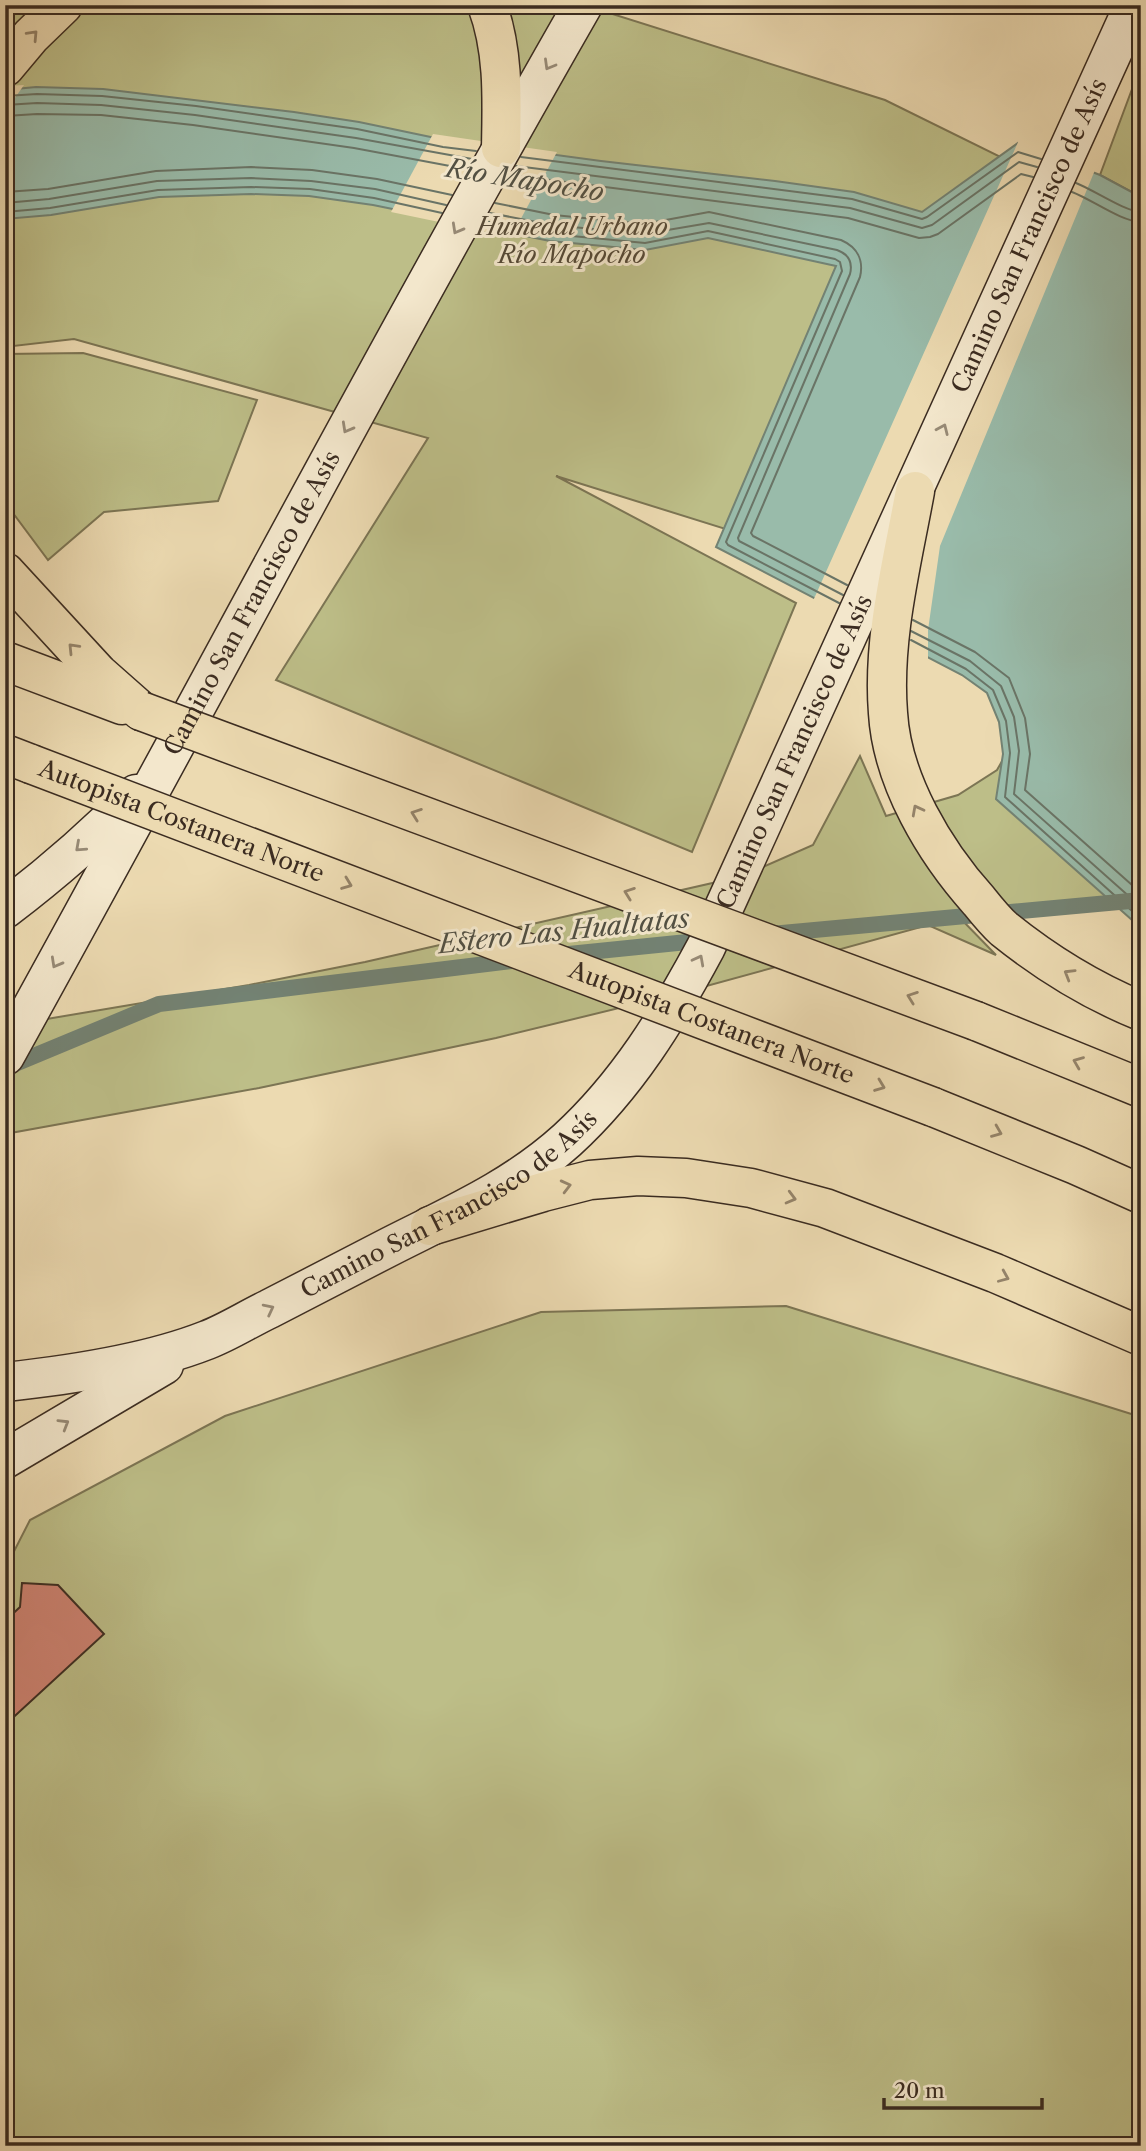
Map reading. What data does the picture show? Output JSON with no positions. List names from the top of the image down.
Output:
{
  "streets": {
    "highway": ["Autopista Costanera Norte"],
    "main road": ["Camino San Francisco de Asís"]
  },
  "water": ["Río Mapocho", "Estero Las Hualtatas"],
  "parks": ["Humedal Urbano Río Mapocho"],
  "scale_bar": "20 m"
}
